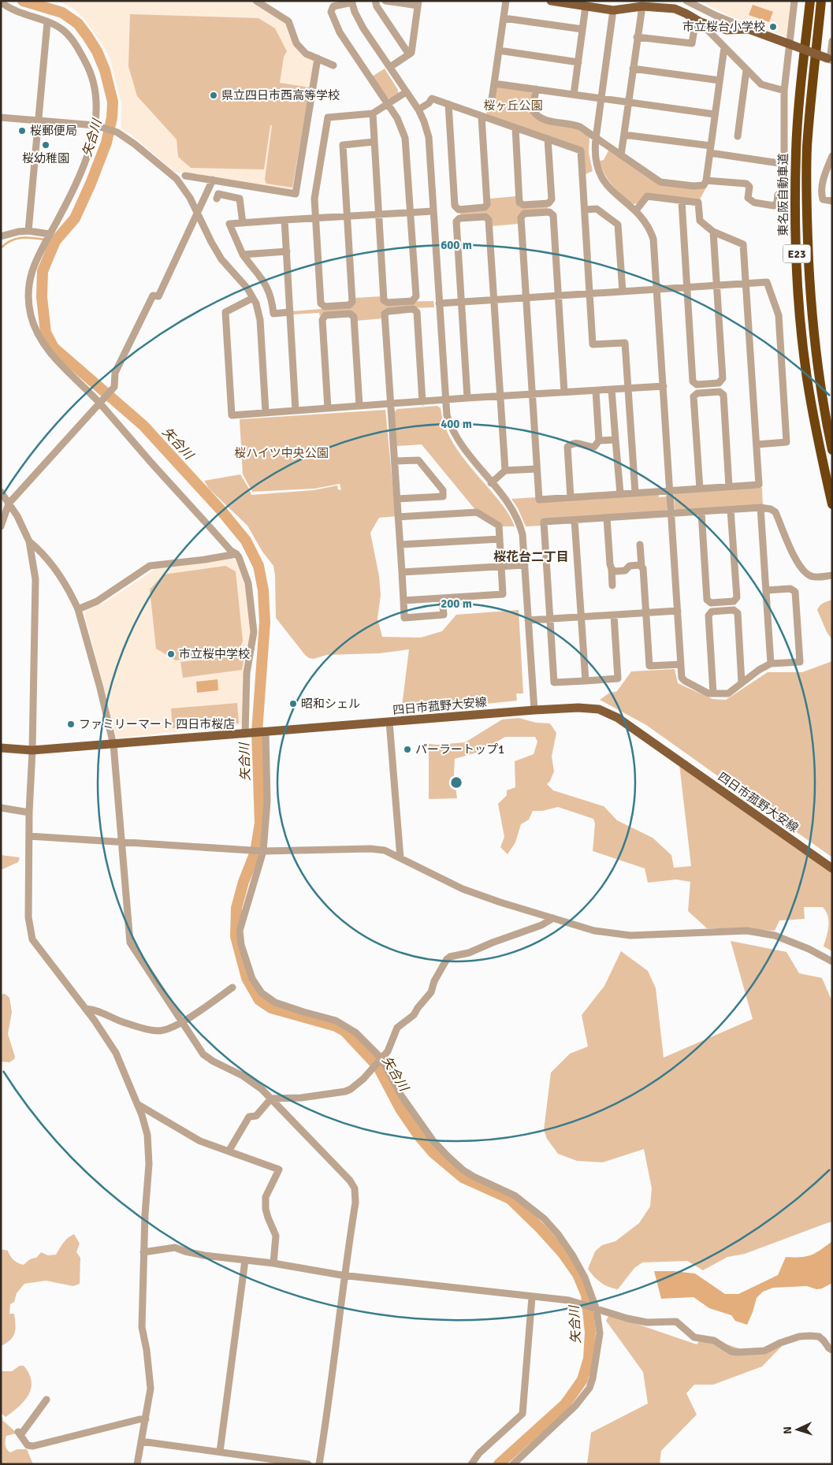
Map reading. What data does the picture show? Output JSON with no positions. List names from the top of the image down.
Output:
{
  "streets": {
    "highway": ["東名阪自動車道", "E23"],
    "main road": ["四日市菰野大安線"]
  },
  "districts": ["桜花台二丁目"],
  "water": ["矢合川"],
  "parks": ["桜ヶ丘公園", "桜ハイツ中央公園"],
  "places": [
    "市立桜台小学校",
    "県立四日市西高等学校",
    "桜郵便局",
    "桜幼稚園",
    "市立桜中学校",
    "昭和シェル",
    "ファミリーマート 四日市桜店",
    "パーラートップ1"
  ],
  "north": "left",
  "rings": ["600 m", "400 m", "200 m"]
}
